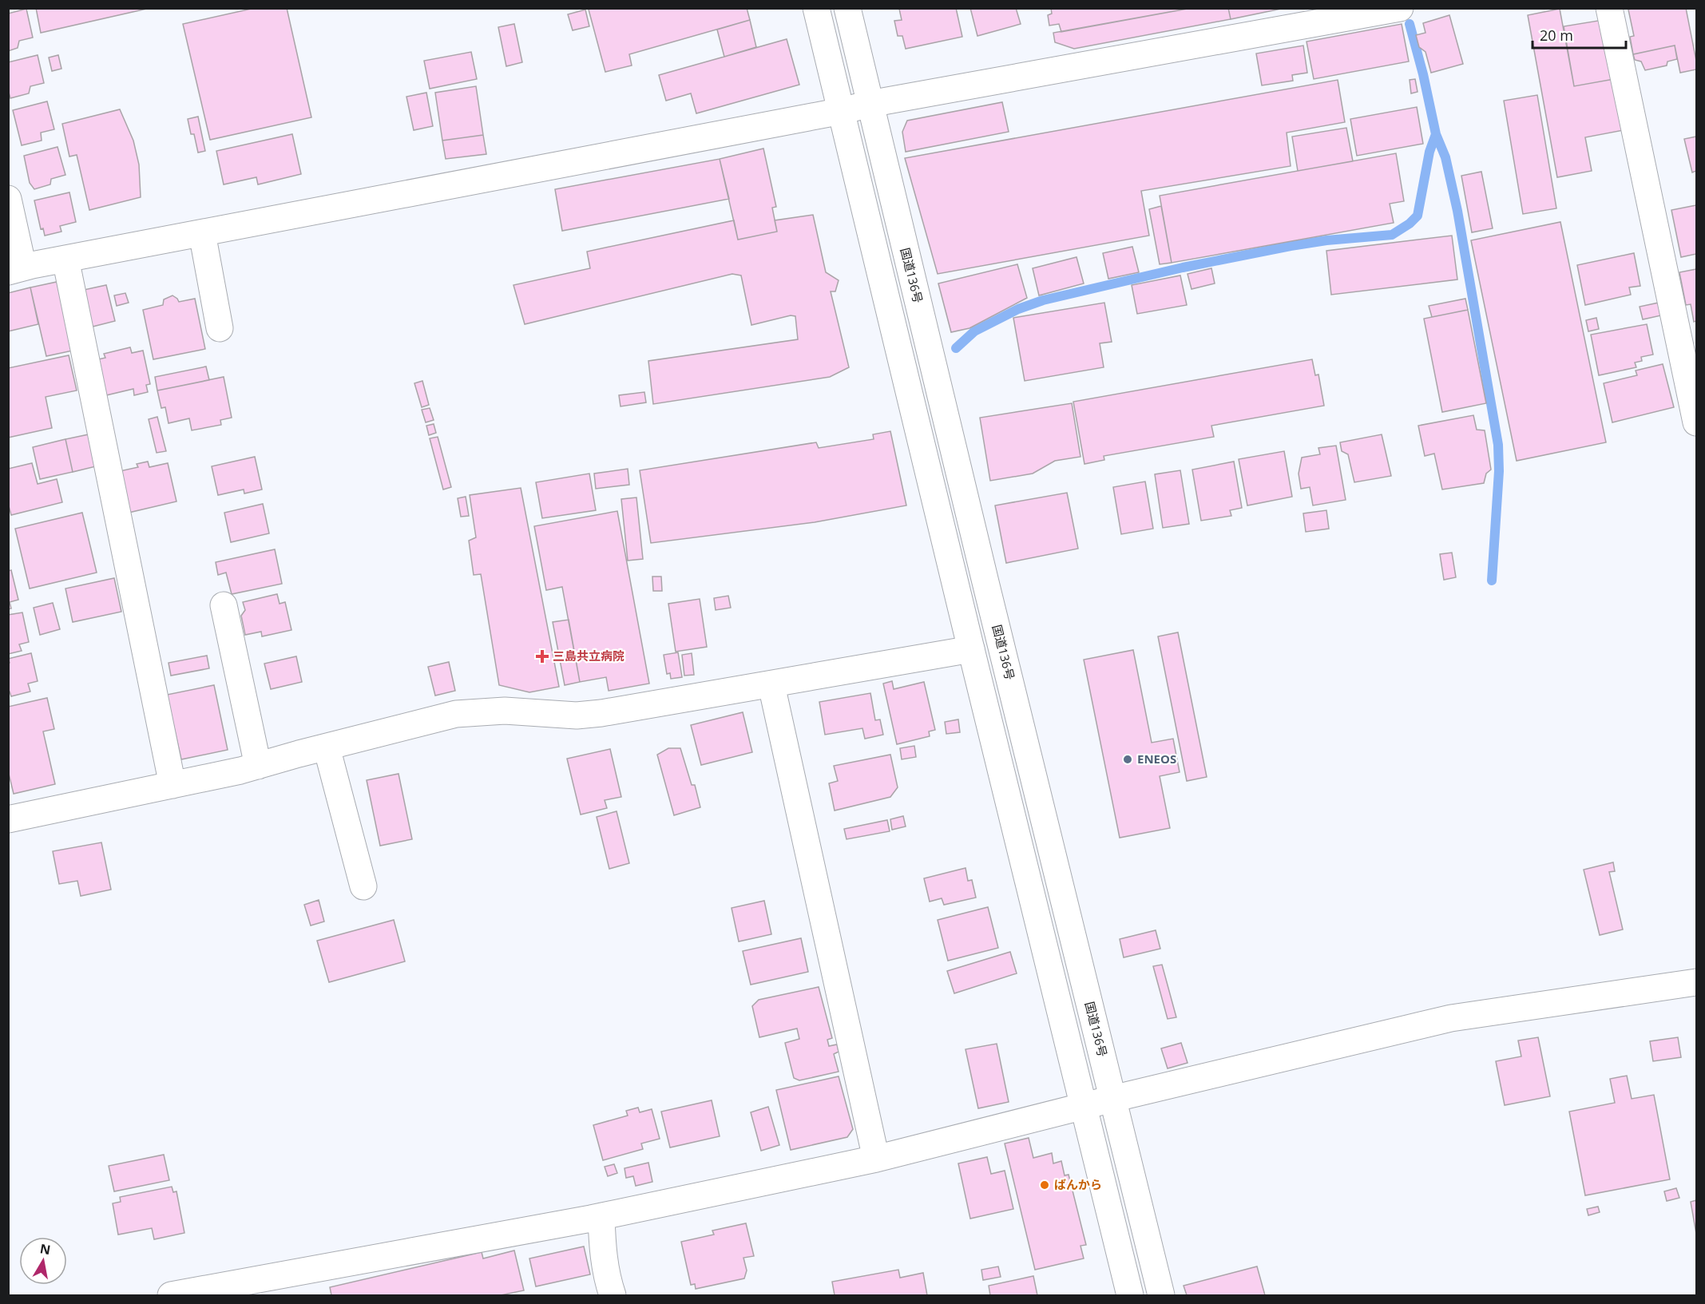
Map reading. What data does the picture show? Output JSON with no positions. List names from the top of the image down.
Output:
{
  "streets": {
    "main road": ["国道136号"]
  },
  "places": {
    "health": ["三島共立病院"],
    "other": ["ENEOS", "ばんから"]
  },
  "scale_bar": "20 m",
  "north": "top"
}
